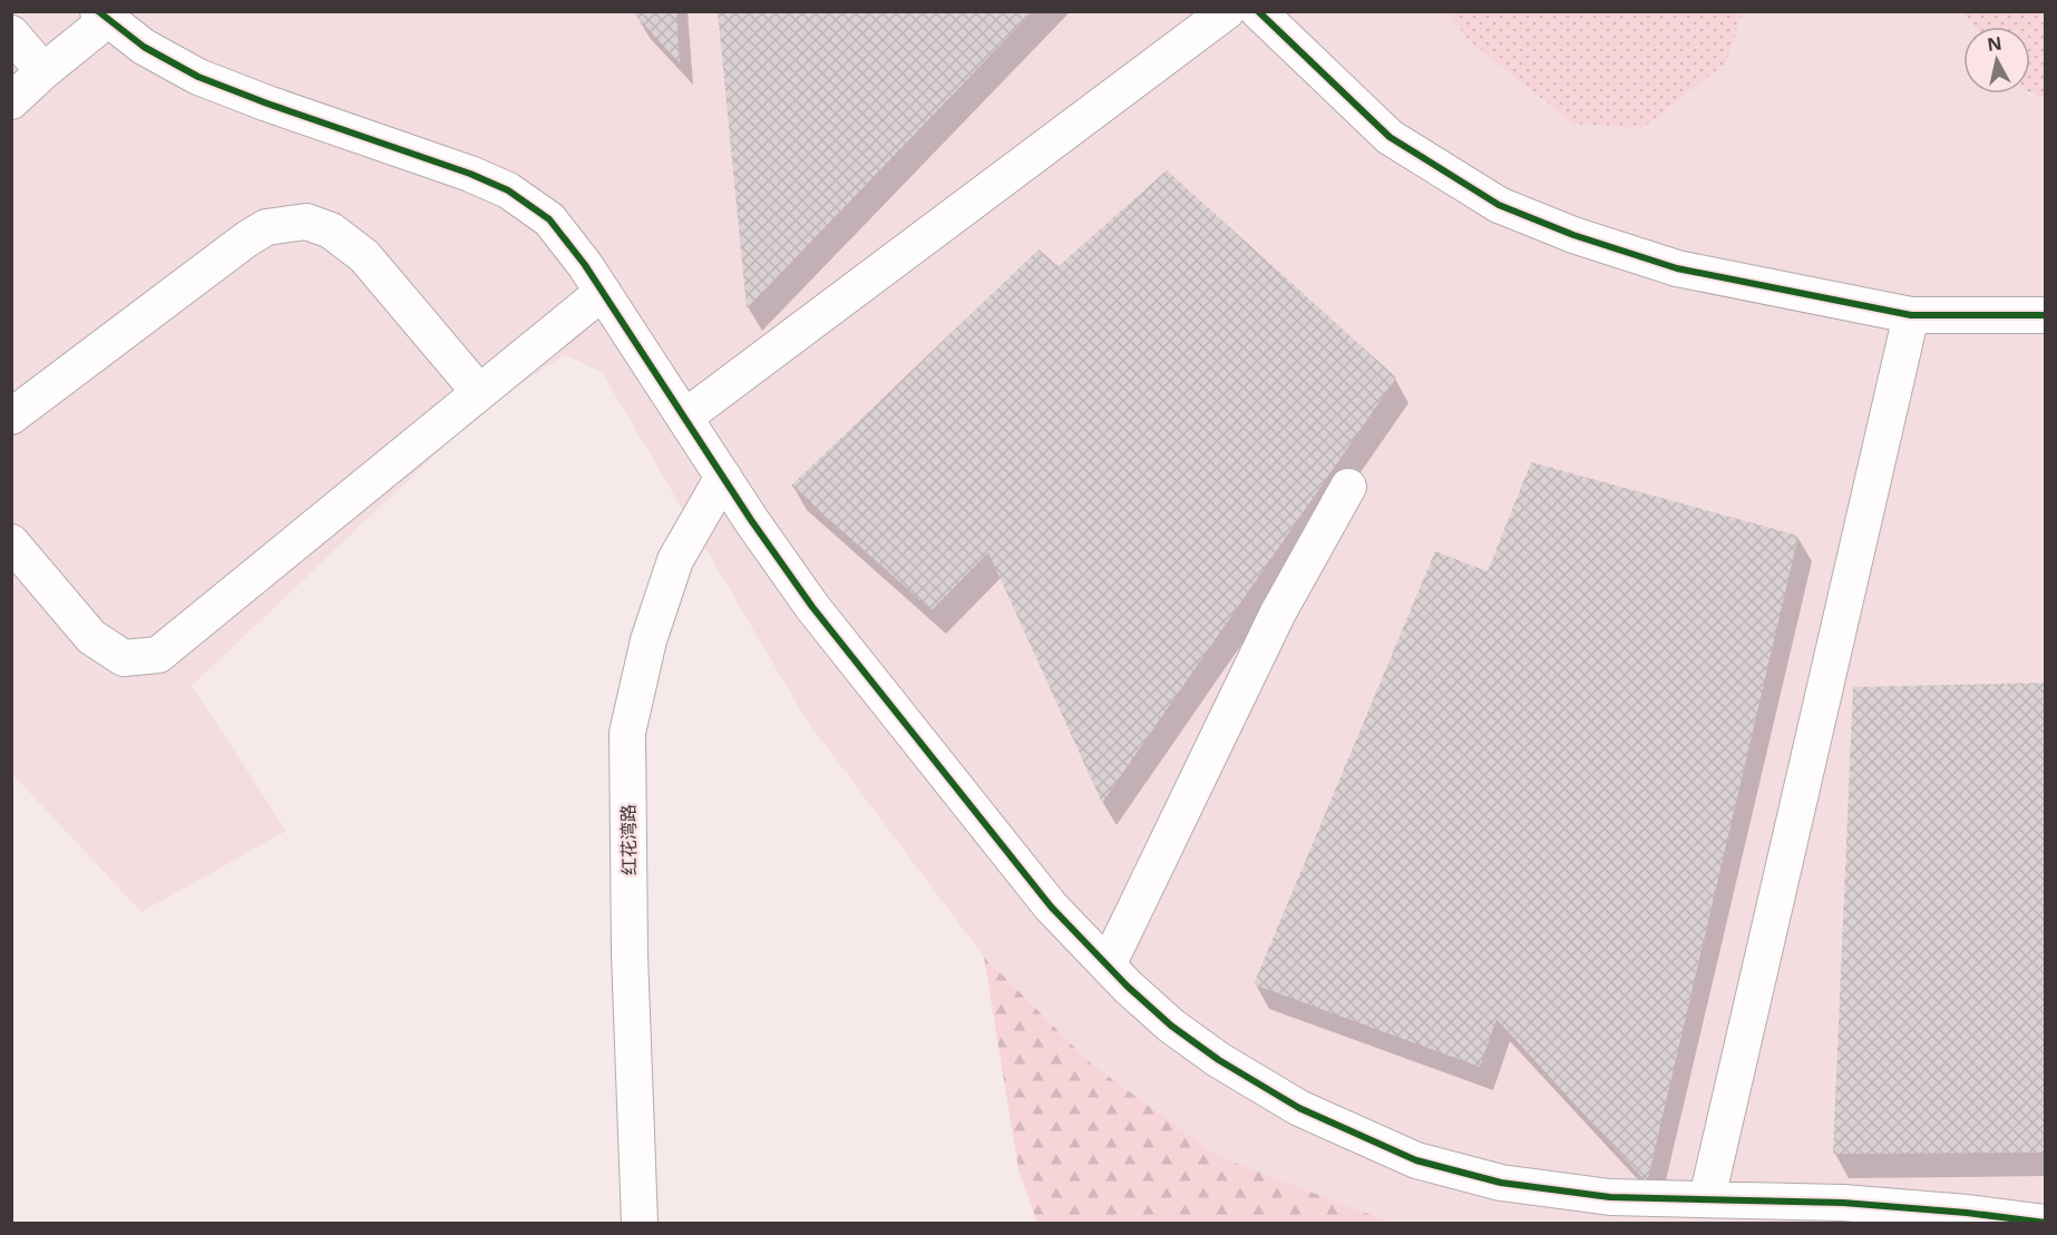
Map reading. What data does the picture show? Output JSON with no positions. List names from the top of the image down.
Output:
{
  "streets": {
    "street": ["红花湾路"]
  },
  "north": "top"
}
